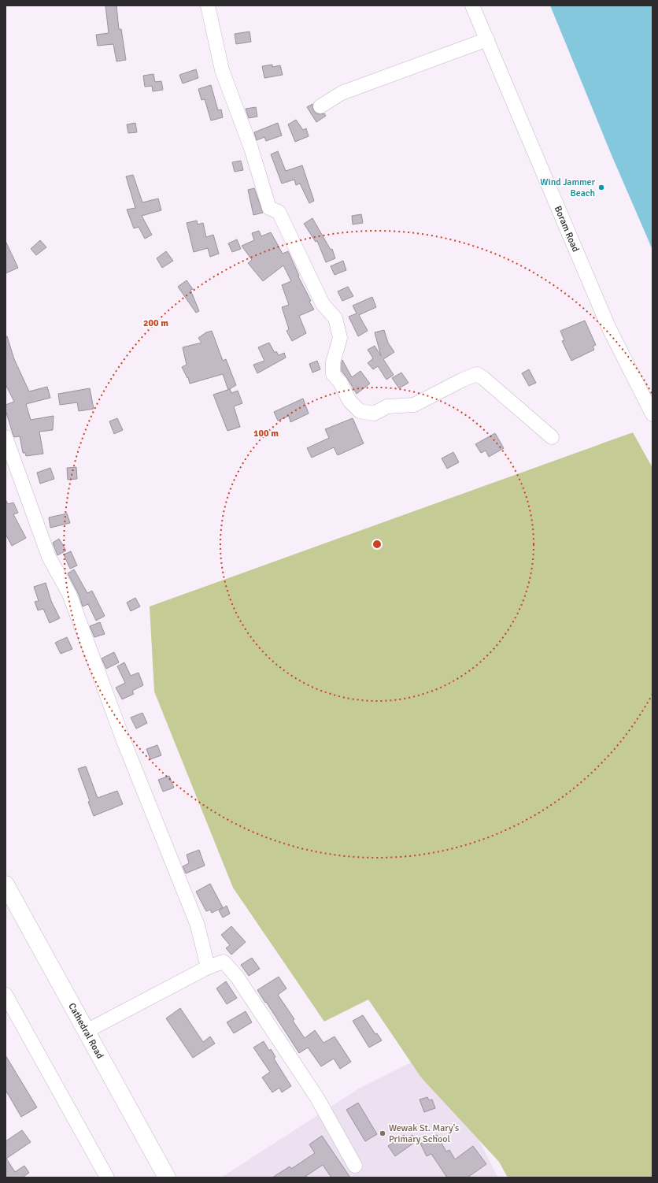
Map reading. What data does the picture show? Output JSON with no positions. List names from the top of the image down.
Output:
{
  "streets": {
    "main road": ["Cathedral Road"],
    "street": ["Boram Road"]
  },
  "places": ["Wind Jammer Beach", "Wewak St. Mary's Primary School"],
  "rings": ["200 m", "100 m"]
}
